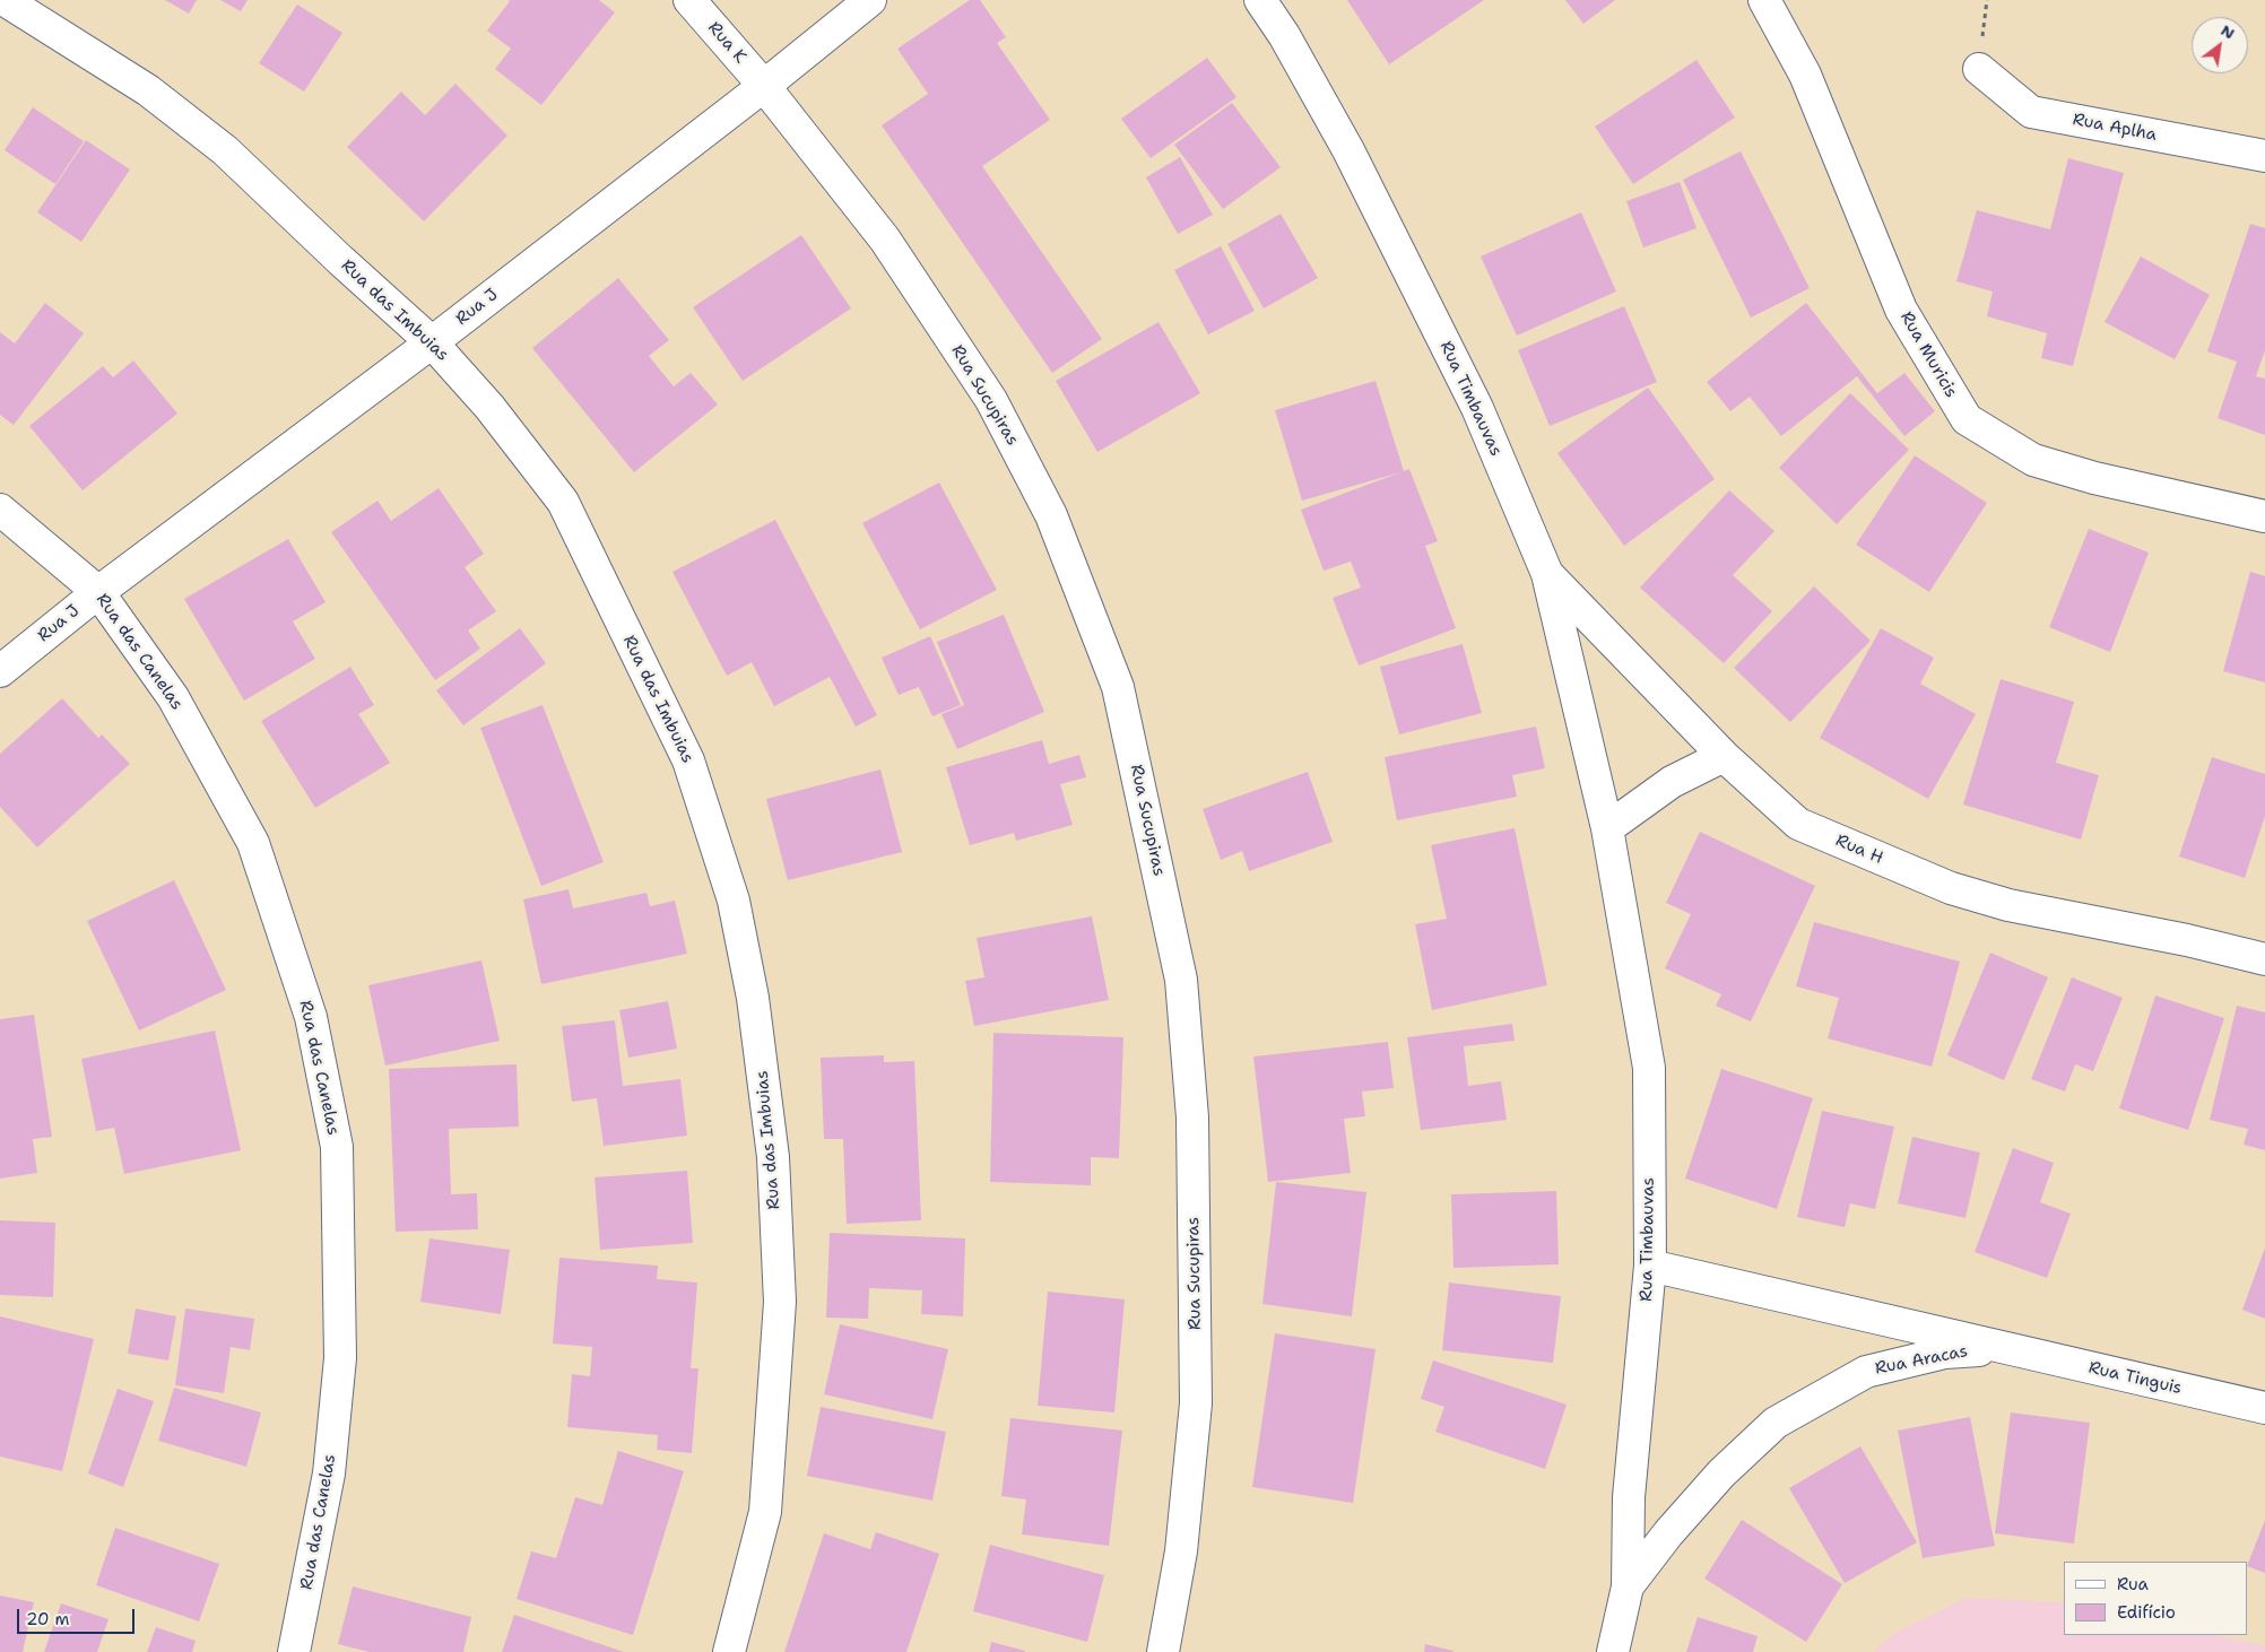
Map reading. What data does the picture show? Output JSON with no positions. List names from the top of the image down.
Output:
{
  "streets": {
    "street": [
      "Rua K",
      "Rua Aplha",
      "Rua J",
      "Rua das Imbuias",
      "Rua Muricis",
      "Rua Sucupiras",
      "Rua Timbauvas",
      "Rua das Canelas",
      "Rua H",
      "Rua Aracas",
      "Rua Tinguis"
    ]
  },
  "crossings": [
    ["Rua K", "Rua J"],
    ["Rua K", "Rua Sucupiras"],
    ["Rua J", "Rua das Imbuias"],
    ["Rua J", "Rua Sucupiras"],
    ["Rua J", "Rua das Canelas"],
    ["Rua Timbauvas", "Rua H"],
    ["Rua Timbauvas", "Rua Aracas"],
    ["Rua Aracas", "Rua Tinguis"]
  ],
  "legend": ["Rua", "Edifício"],
  "scale_bar": "20 m",
  "north": "top right"
}
